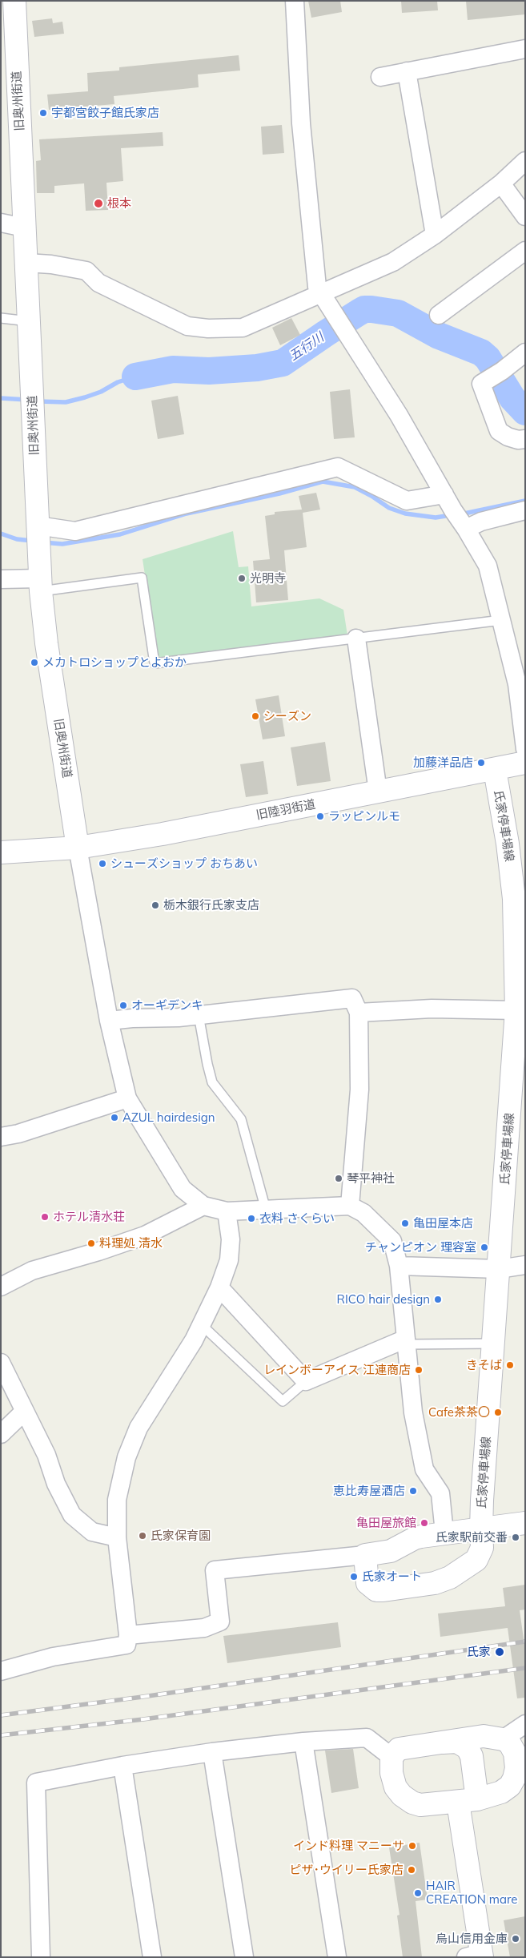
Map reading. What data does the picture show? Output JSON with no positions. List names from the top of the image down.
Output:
{
  "streets": {
    "street": ["旧奥州街道", "旧陸羽街道", "氏家停車場線"]
  },
  "crossings": [
    ["旧奥州街道", "旧陸羽街道"],
    ["旧陸羽街道", "氏家停車場線"]
  ],
  "water": ["五行川"],
  "places": [
    "宇都宮餃子館氏家店",
    "根本",
    "光明寺",
    "メカトロショップとよおか",
    "シーズン",
    "加藤洋品店",
    "ラッピンルモ",
    "シューズショップ おちあい",
    "栃木銀行氏家支店",
    "オーギデンキ",
    "AZUL hairdesign",
    "琴平神社",
    "ホテル清水荘",
    "衣料 さくらい",
    "亀田屋本店",
    "料理処 清水",
    "チャンピオン 理容室",
    "RICO hair design",
    "きそば",
    "レインボーアイス 江連商店",
    "Cafe茶茶〇",
    "恵比寿屋酒店",
    "亀田屋旅館",
    "氏家保育園",
    "氏家駅前交番",
    "氏家オート",
    "氏家",
    "インド料理 マニーサ",
    "ピザ･ウイリー氏家店",
    "HAIR CREATION mare",
    "烏山信用金庫"
  ]
}
